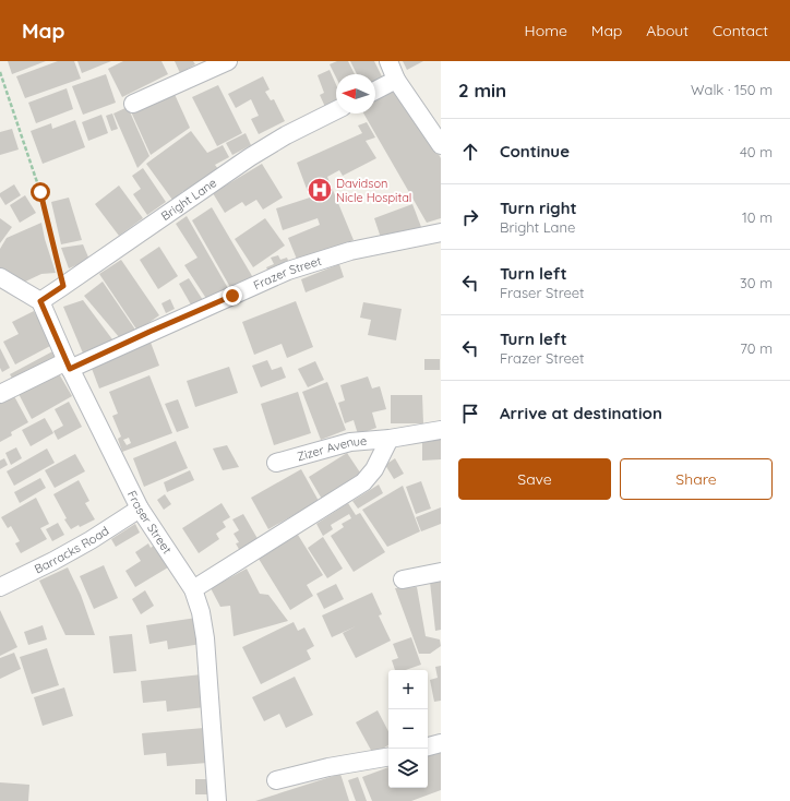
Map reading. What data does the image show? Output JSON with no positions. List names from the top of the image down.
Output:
{
  "streets": {
    "street": [
      "Bright Lane",
      "Frazer Street",
      "Zizer Avenue",
      "Fraser Street",
      "Barracks Road"
    ]
  },
  "crossings": [
    ["Bright Lane", "Fraser Street"],
    ["Frazer Street", "Fraser Street"],
    ["Fraser Street", "Barracks Road"]
  ],
  "places": {
    "hospital": ["Davidson Nicle Hospital"]
  },
  "north": "left",
  "page": {
    "header": "Map",
    "nav": [
      "Home",
      "Map",
      "About",
      "Contact"
    ],
    "heading": ["2 min", "Walk · 150 m"],
    "list": [
      ["Continue", "40 m"],
      ["Turn right", "Bright Lane", "10 m"],
      ["Turn left", "Fraser Street", "30 m"],
      ["Turn left", "Frazer Street", "70 m"],
      "Arrive at destination"
    ],
    "buttons": ["Save", "Share"],
    "map_buttons": ["+", "−"]
  }
}
